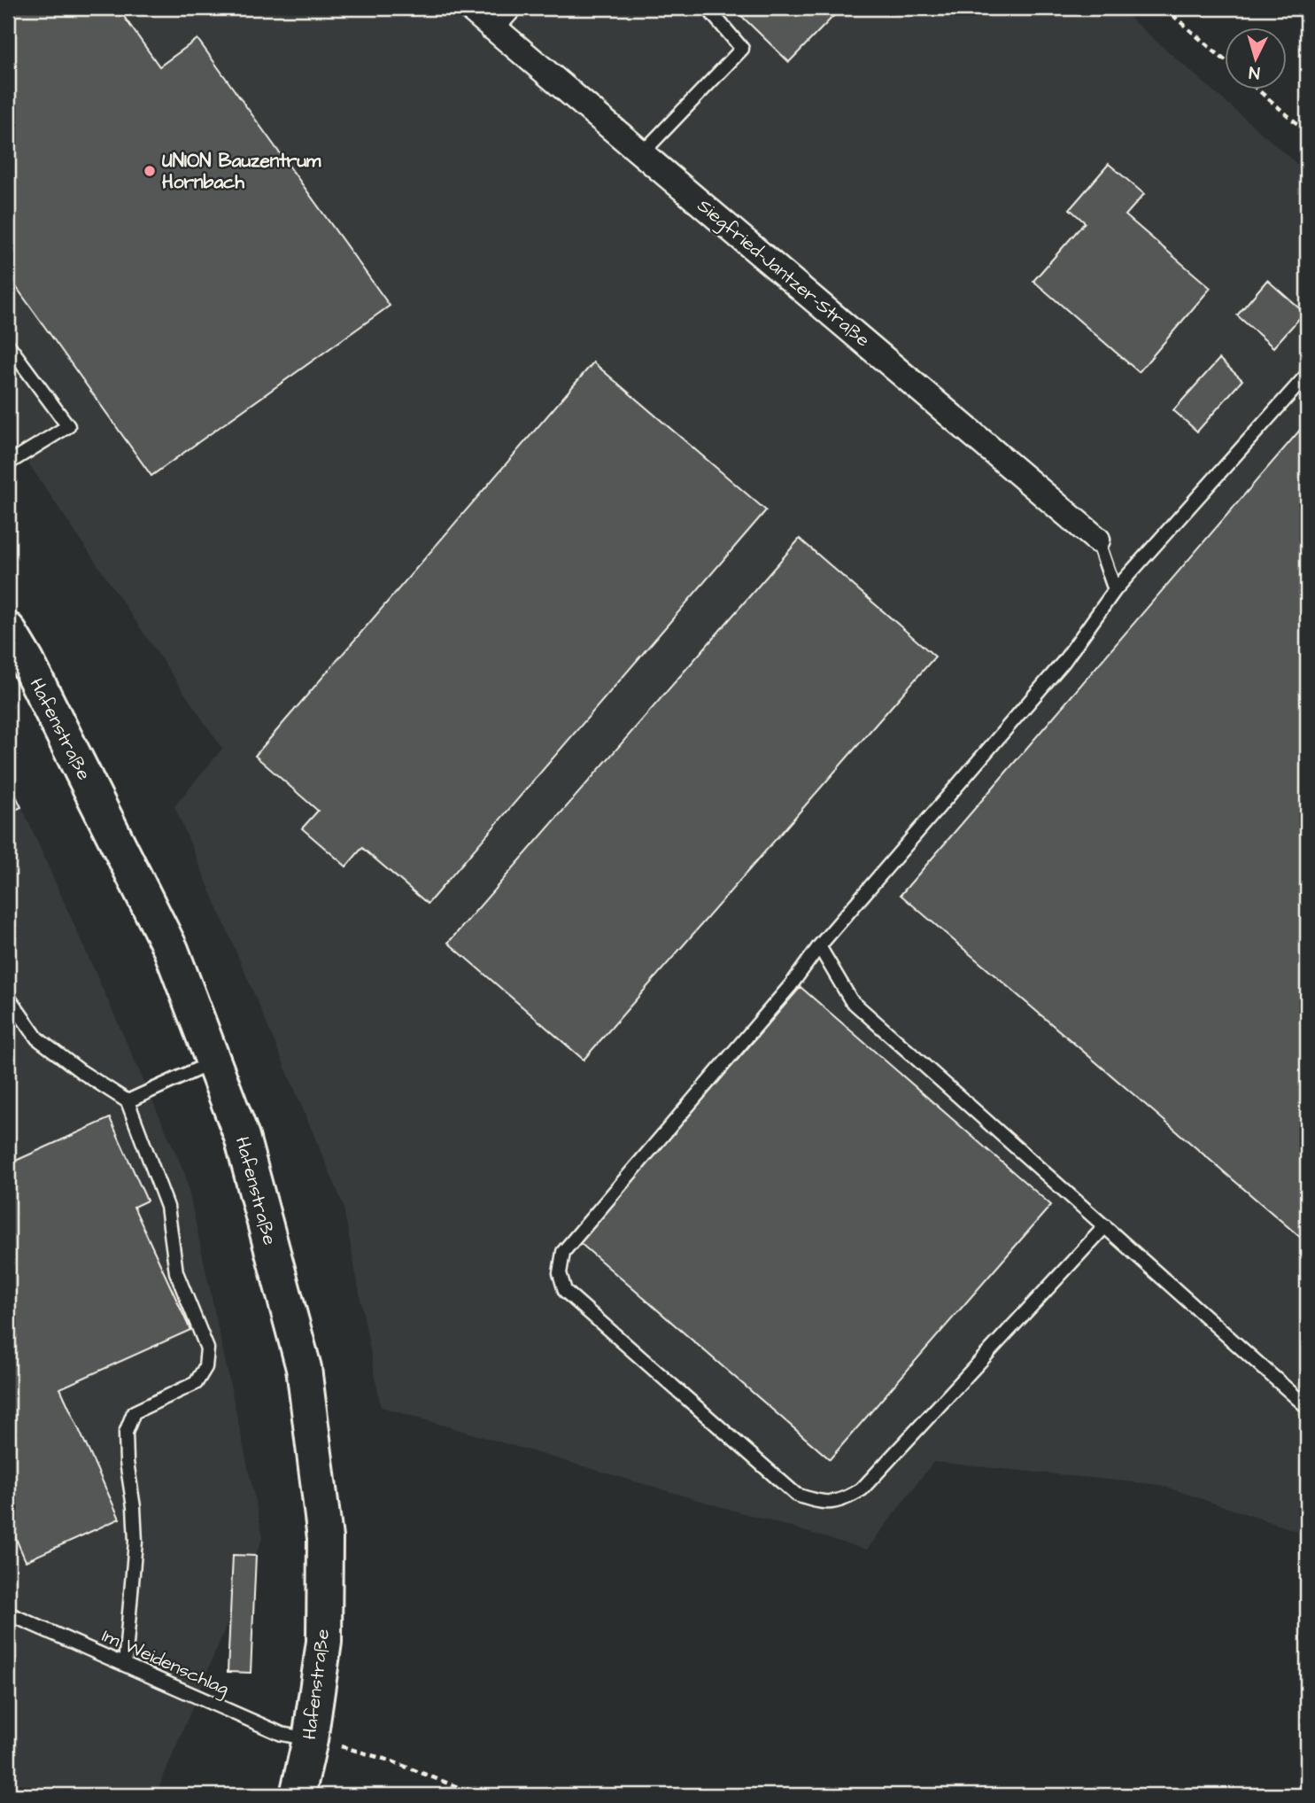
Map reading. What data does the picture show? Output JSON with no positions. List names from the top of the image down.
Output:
{
  "streets": {
    "street": ["Siegfried-Jantzer-Straße", "Hafenstraße"],
    "lane": ["Im Weidenschlag"]
  },
  "crossings": [
    ["Hafenstraße", "Im Weidenschlag"]
  ],
  "places": ["UNION Bauzentrum Hornbach"],
  "north": "bottom"
}
